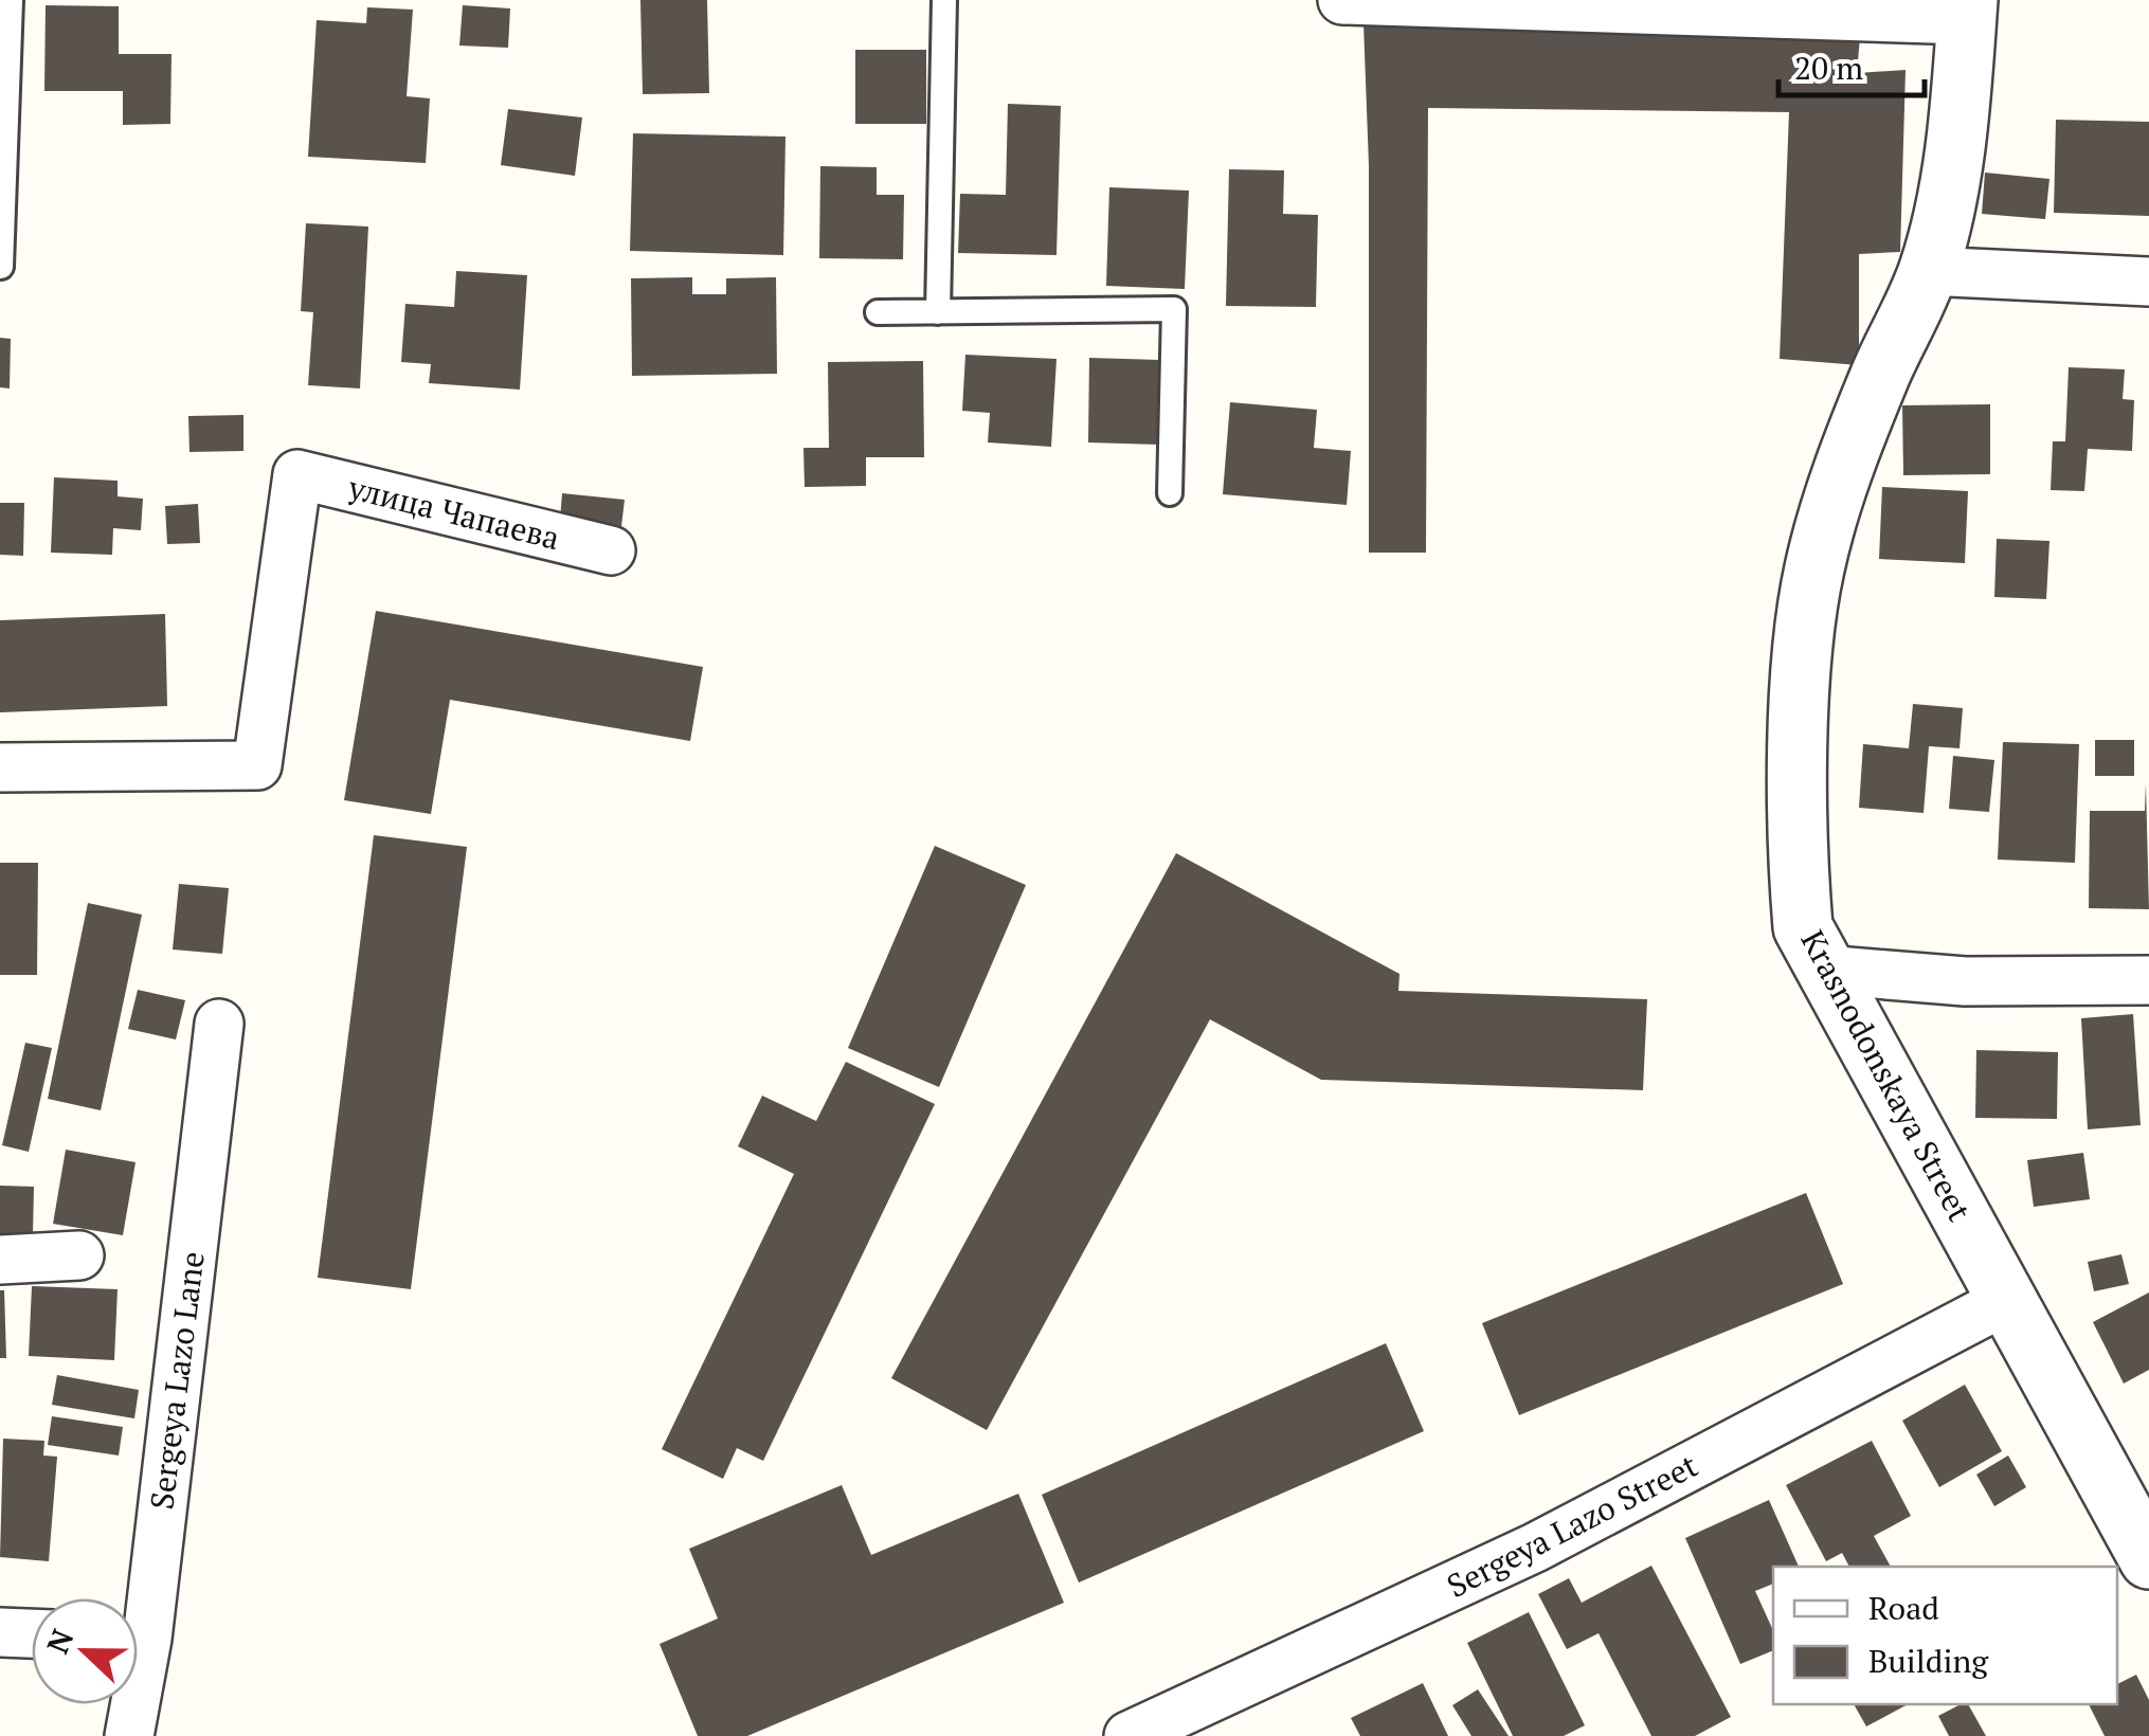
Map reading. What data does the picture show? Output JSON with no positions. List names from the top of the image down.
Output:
{
  "streets": {
    "street": [
      "улица Чапаева",
      "Krasnodonskaya Street",
      "Sergeya Lazo Lane",
      "Sergeya Lazo Street"
    ]
  },
  "crossings": [
    ["Krasnodonskaya Street", "Sergeya Lazo Street"]
  ],
  "legend": ["Road", "Building"],
  "scale_bar": "20 m",
  "north": "left"
}
